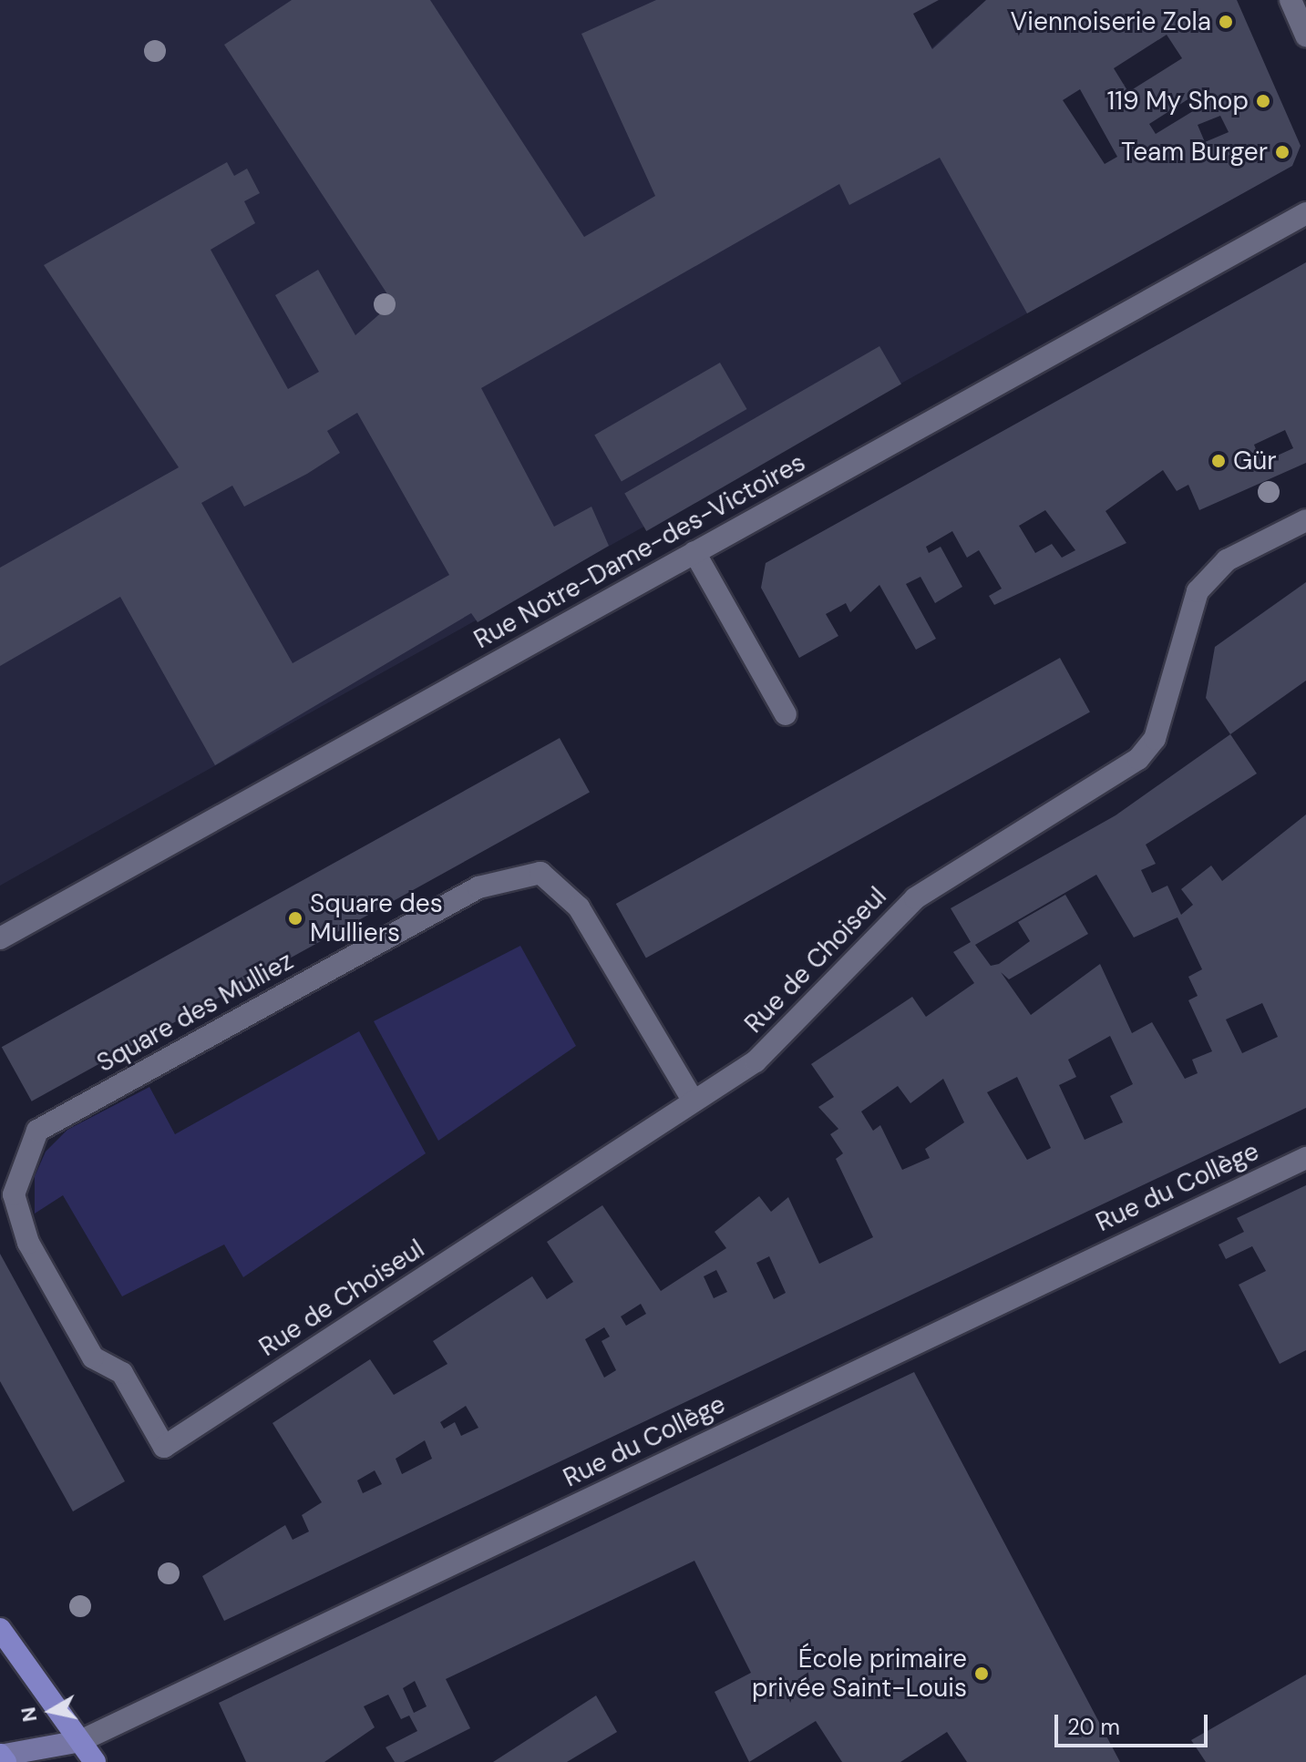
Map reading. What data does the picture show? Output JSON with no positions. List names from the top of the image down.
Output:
{
  "streets": {
    "street": [
      "Rue Notre-Dame-des-Victoires",
      "Rue de Choiseul",
      "Square des Mulliez",
      "Rue du Collège"
    ]
  },
  "crossings": [
    ["Rue de Choiseul", "Square des Mulliez"]
  ],
  "places": [
    "Viennoiserie Zola",
    "119 My Shop",
    "Team Burger",
    "Gür",
    "Square des Mulliers",
    "École primaire privée Saint-Louis"
  ],
  "scale_bar": "20 m",
  "north": "left"
}
